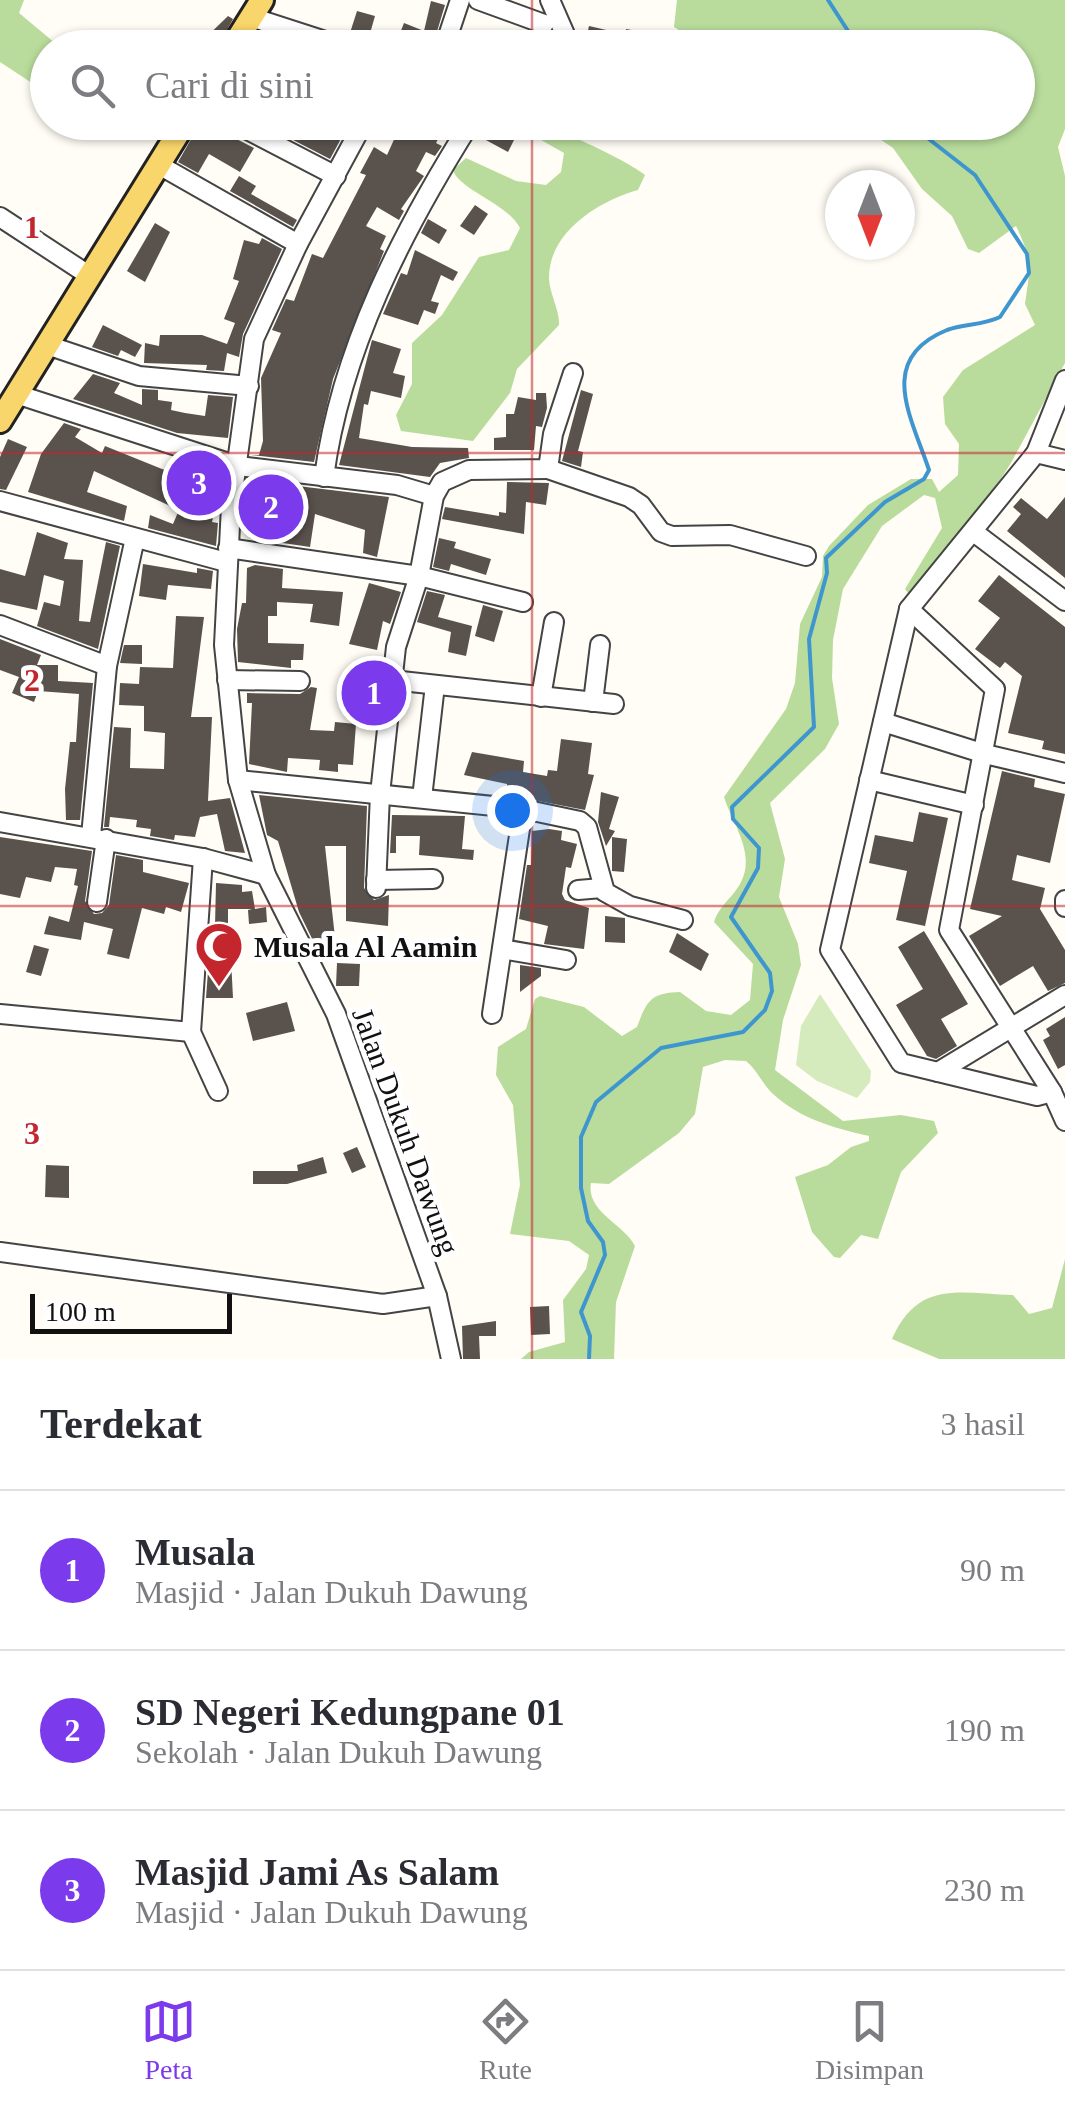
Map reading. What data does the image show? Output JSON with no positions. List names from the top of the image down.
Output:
{
  "streets": {
    "street": ["Jalan Dukuh Dawung"]
  },
  "places": {
    "mosque": ["Musala Al Aamin"]
  },
  "scale_bar": "100 m",
  "north": "bottom",
  "page": {
    "search": "Cari di sini",
    "pins": ["3", "2", "1"],
    "scale": "100 m",
    "heading": ["Terdekat", "3 hasil"],
    "list": [
      {
        "mark": "1",
        "name": "Musala",
        "note": "Masjid · Jalan Dukuh Dawung",
        "value": "90 m"
      },
      {
        "mark": "2",
        "name": "SD Negeri Kedungpane 01",
        "note": "Sekolah · Jalan Dukuh Dawung",
        "value": "190 m"
      },
      {
        "mark": "3",
        "name": "Masjid Jami As Salam",
        "note": "Masjid · Jalan Dukuh Dawung",
        "value": "230 m"
      }
    ],
    "nav": ["Peta", "Rute", "Disimpan"]
  },
  "grid": {
    "rows": ["1", "2", "3"]
  }
}
